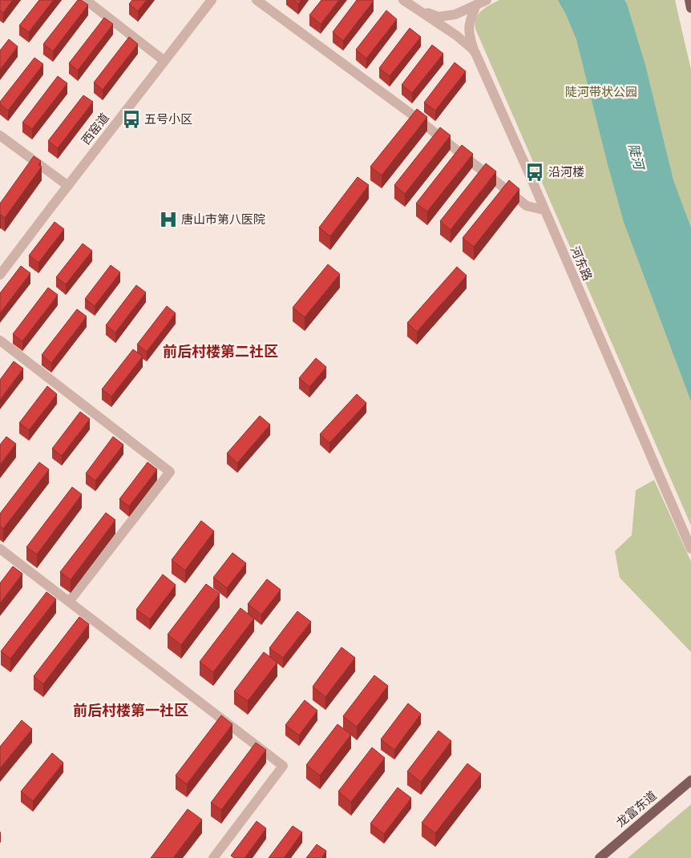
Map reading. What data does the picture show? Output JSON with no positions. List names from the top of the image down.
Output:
{
  "streets": {
    "main road": ["龙富东道"],
    "street": ["西窑道", "河东路"]
  },
  "districts": ["前后村楼第二社区", "前后村楼第一社区"],
  "water": ["陡河"],
  "parks": ["陡河带状公园"],
  "places": {
    "bus stop": ["五号小区", "沿河楼"],
    "hospital": ["唐山市第八医院"]
  }
}
